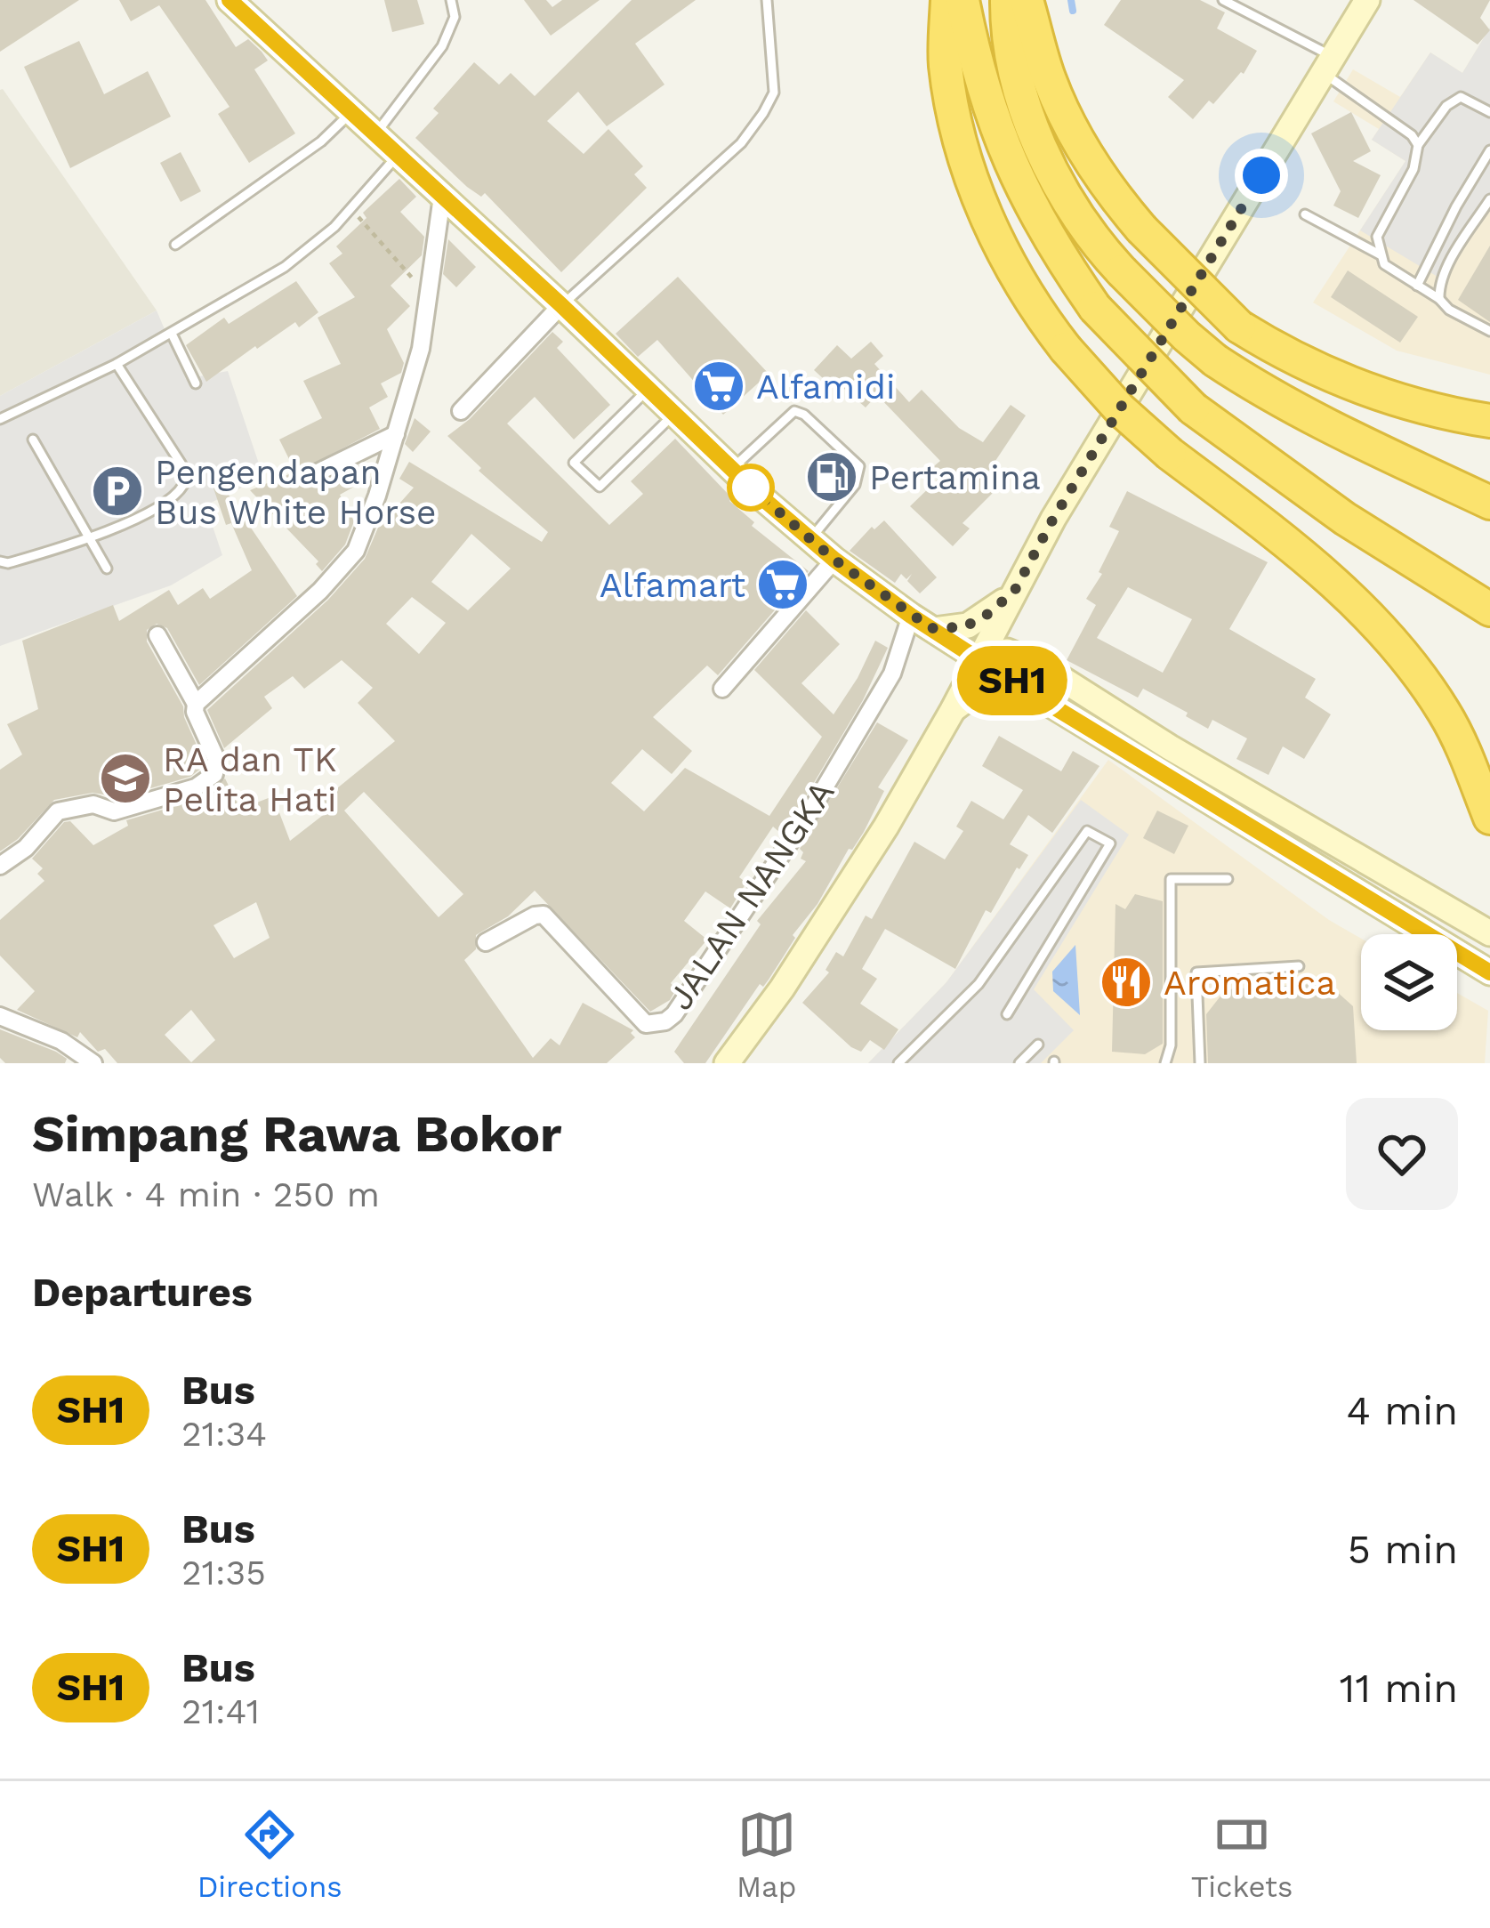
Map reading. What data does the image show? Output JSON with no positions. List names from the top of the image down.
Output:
{
  "streets": {
    "street": ["JALAN NANGKA"]
  },
  "places": {
    "supermarket": ["Alfamidi", "Alfamart"],
    "fuel station": ["Pertamina"],
    "parking": ["Pengendapan Bus White Horse"],
    "school or university": ["RA dan TK Pelita Hati"],
    "restaurant": ["Aromatica"]
  },
  "lines": ["bus line SH1"],
  "page": {
    "on_map": "SH1",
    "heading": [
      ["Simpang Rawa Bokor", "Walk · 4 min · 250 m"],
      "Departures"
    ],
    "list": [
      {
        "mark": "SH1",
        "name": "Bus",
        "note": "21:34",
        "value": "4 min"
      },
      {
        "mark": "SH1",
        "name": "Bus",
        "note": "21:35",
        "value": "5 min"
      },
      {
        "mark": "SH1",
        "name": "Bus",
        "note": "21:41",
        "value": "11 min"
      }
    ],
    "tabs": ["Directions", "Map", "Tickets"]
  }
}
